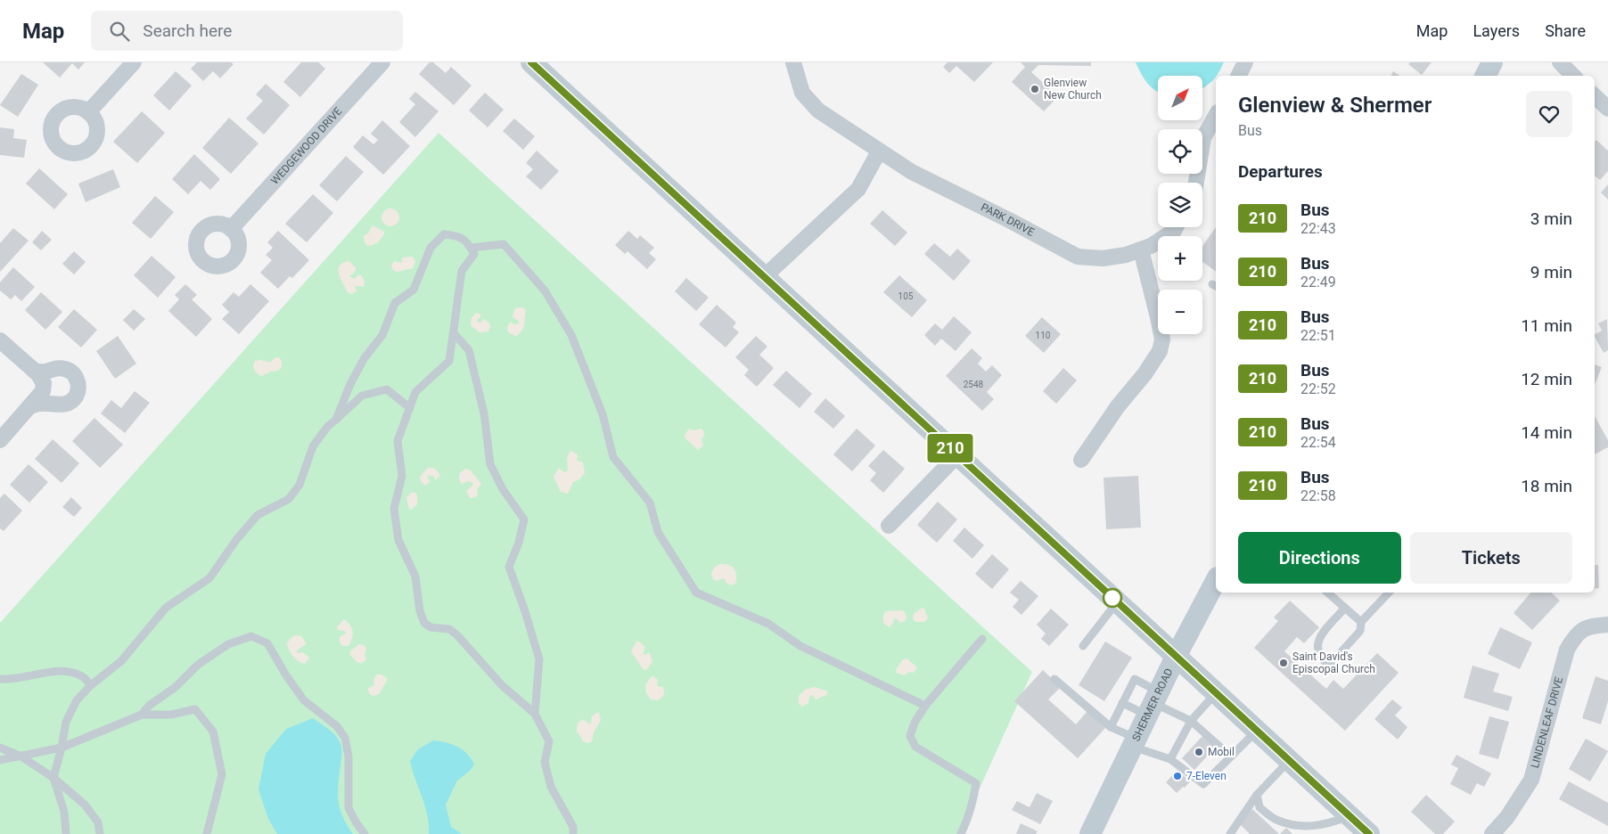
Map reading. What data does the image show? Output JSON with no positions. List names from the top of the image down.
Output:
{
  "streets": {
    "main road": ["SHERMER ROAD"],
    "street": ["WEDGEWOOD DRIVE", "PARK DRIVE", "LINDENLEAF DRIVE"]
  },
  "places": [
    "Glenview New Church",
    "Saint David's Episcopal Church",
    "Mobil",
    "7-Eleven"
  ],
  "lines": ["bus line 210"],
  "house_numbers": ["105", "110", "2548"],
  "north": "top right",
  "page": {
    "header": "Map",
    "search": "Search here",
    "nav": ["Map", "Layers", "Share"],
    "on_map": "210",
    "map_buttons": ["+", "−"],
    "heading": [
      ["Glenview & Shermer", "Bus"],
      "Departures"
    ],
    "list": [
      {
        "mark": "210",
        "name": "Bus",
        "note": "22:43",
        "value": "3 min"
      },
      {
        "mark": "210",
        "name": "Bus",
        "note": "22:49",
        "value": "9 min"
      },
      {
        "mark": "210",
        "name": "Bus",
        "note": "22:51",
        "value": "11 min"
      },
      {
        "mark": "210",
        "name": "Bus",
        "note": "22:52",
        "value": "12 min"
      },
      {
        "mark": "210",
        "name": "Bus",
        "note": "22:54",
        "value": "14 min"
      },
      {
        "mark": "210",
        "name": "Bus",
        "note": "22:58",
        "value": "18 min"
      }
    ],
    "buttons": ["Directions", "Tickets"]
  }
}
